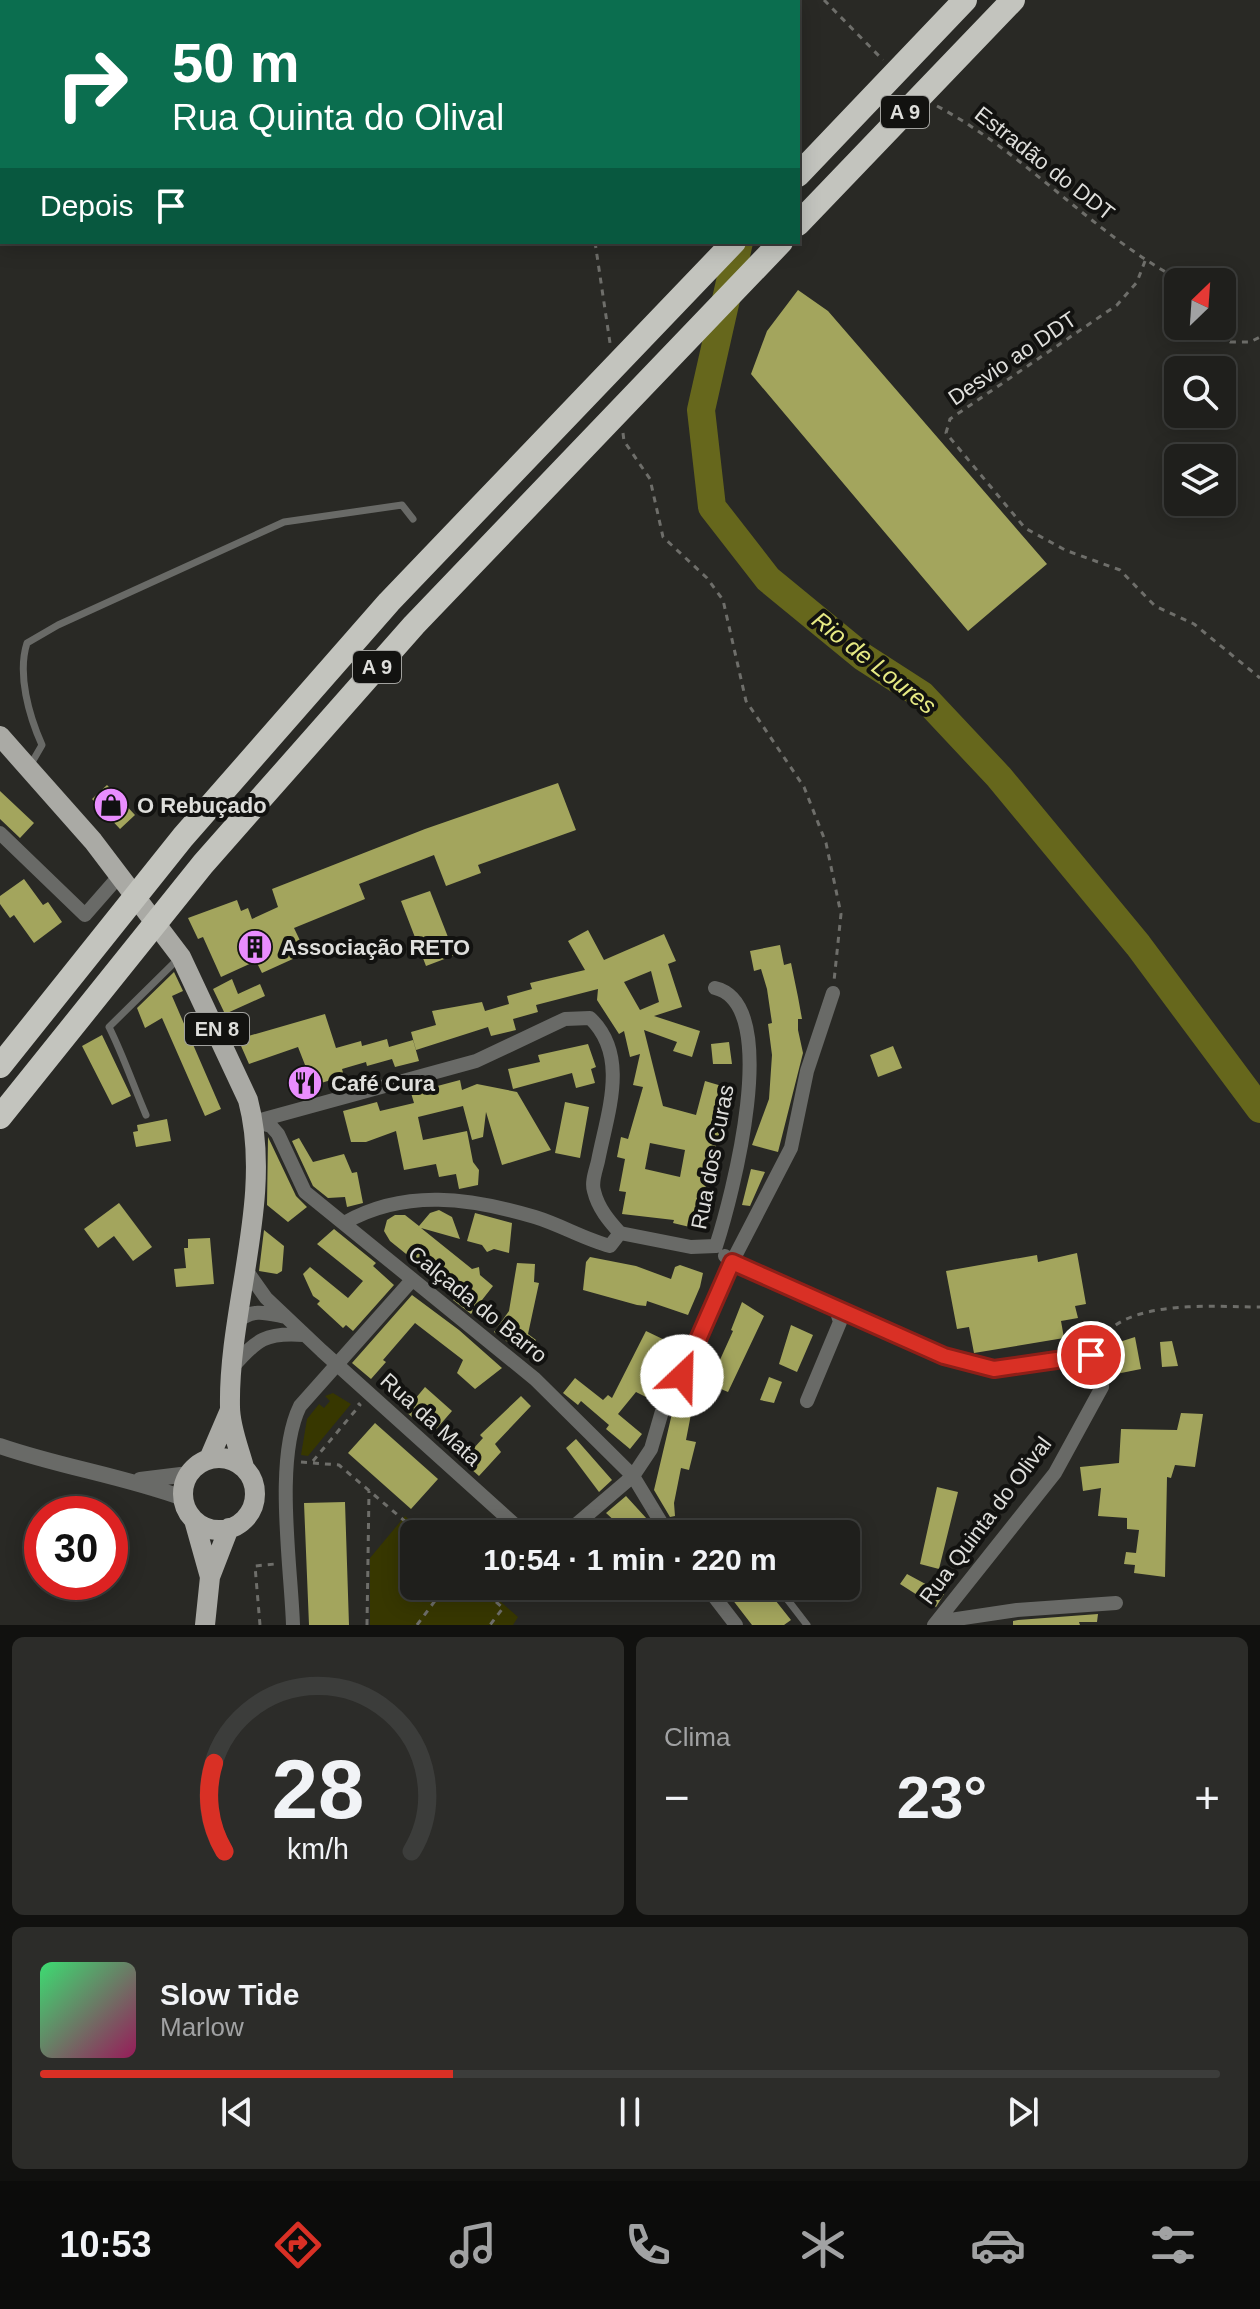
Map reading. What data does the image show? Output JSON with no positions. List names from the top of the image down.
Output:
{
  "streets": {
    "highway": ["A 9"],
    "main road": ["EN 8"],
    "street": [
      "Rua dos Curas",
      "Calçada do Barro",
      "Rua da Mata",
      "Rua Quinta do Olival"
    ],
    "path": ["Estradão do DDT", "Desvio ao DDT"]
  },
  "crossings": [
    ["Estradão do DDT", "Desvio ao DDT"],
    ["EN 8", "Calçada do Barro"],
    ["EN 8", "Rua da Mata"],
    ["Rua dos Curas", "Calçada do Barro"]
  ],
  "water": ["Rio de Loures"],
  "places": {
    "shop": ["O Rebuçado"],
    "building": ["Associação RETO"],
    "restaurant": ["Café Cura"]
  },
  "north": "top right",
  "page": {
    "turn": ["50 m", "Rua Quinta do Olival"],
    "then": "Depois",
    "limit": "30",
    "trip": "10:54 · 1 min · 220 m",
    "tile": "Clima",
    "heat": ["−", "23°", "+"],
    "song": ["Slow Tide", "Marlow"],
    "tabs": "10:53",
    "gauge": ["28", "km/h"]
  }
}
